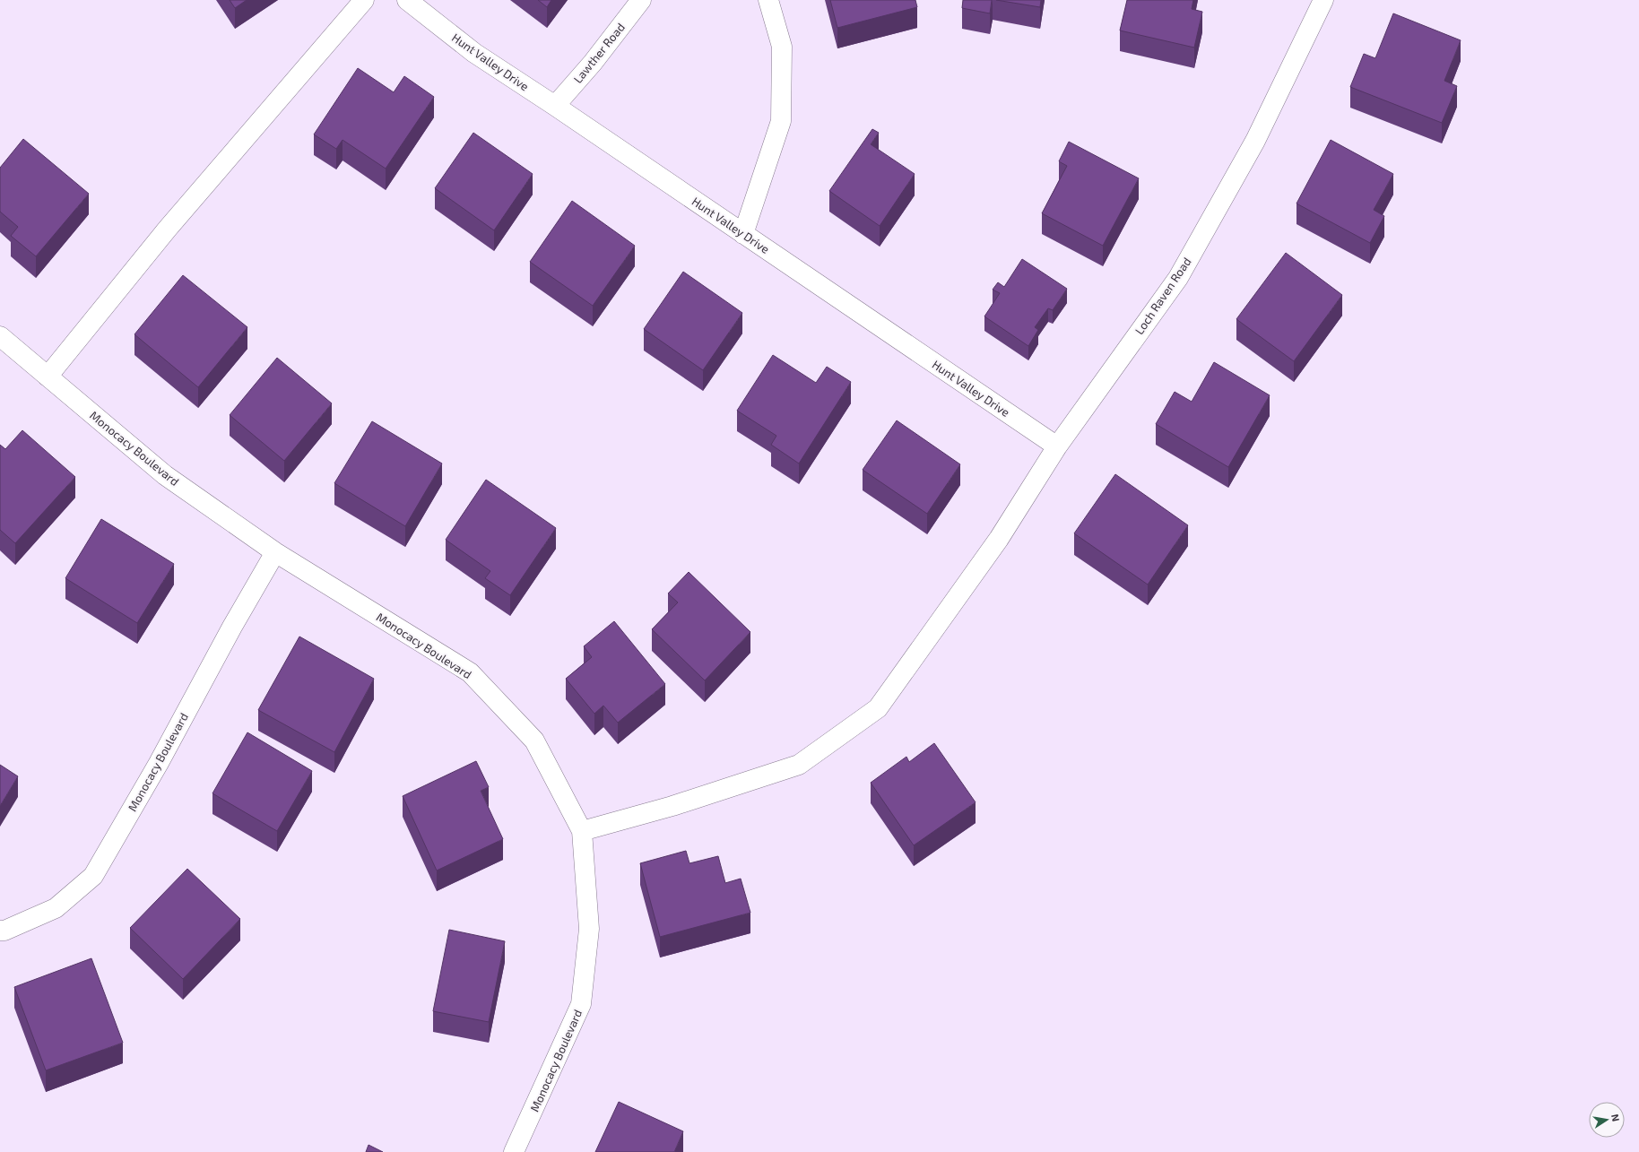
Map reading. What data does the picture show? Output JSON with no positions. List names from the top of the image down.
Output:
{
  "streets": {
    "street": [
      "Lawther Road",
      "Hunt Valley Drive",
      "Loch Raven Road",
      "Monocacy Boulevard"
    ]
  },
  "crossings": [
    ["Lawther Road", "Hunt Valley Drive"],
    ["Hunt Valley Drive", "Loch Raven Road"],
    ["Loch Raven Road", "Monocacy Boulevard"]
  ],
  "north": "right"
}
